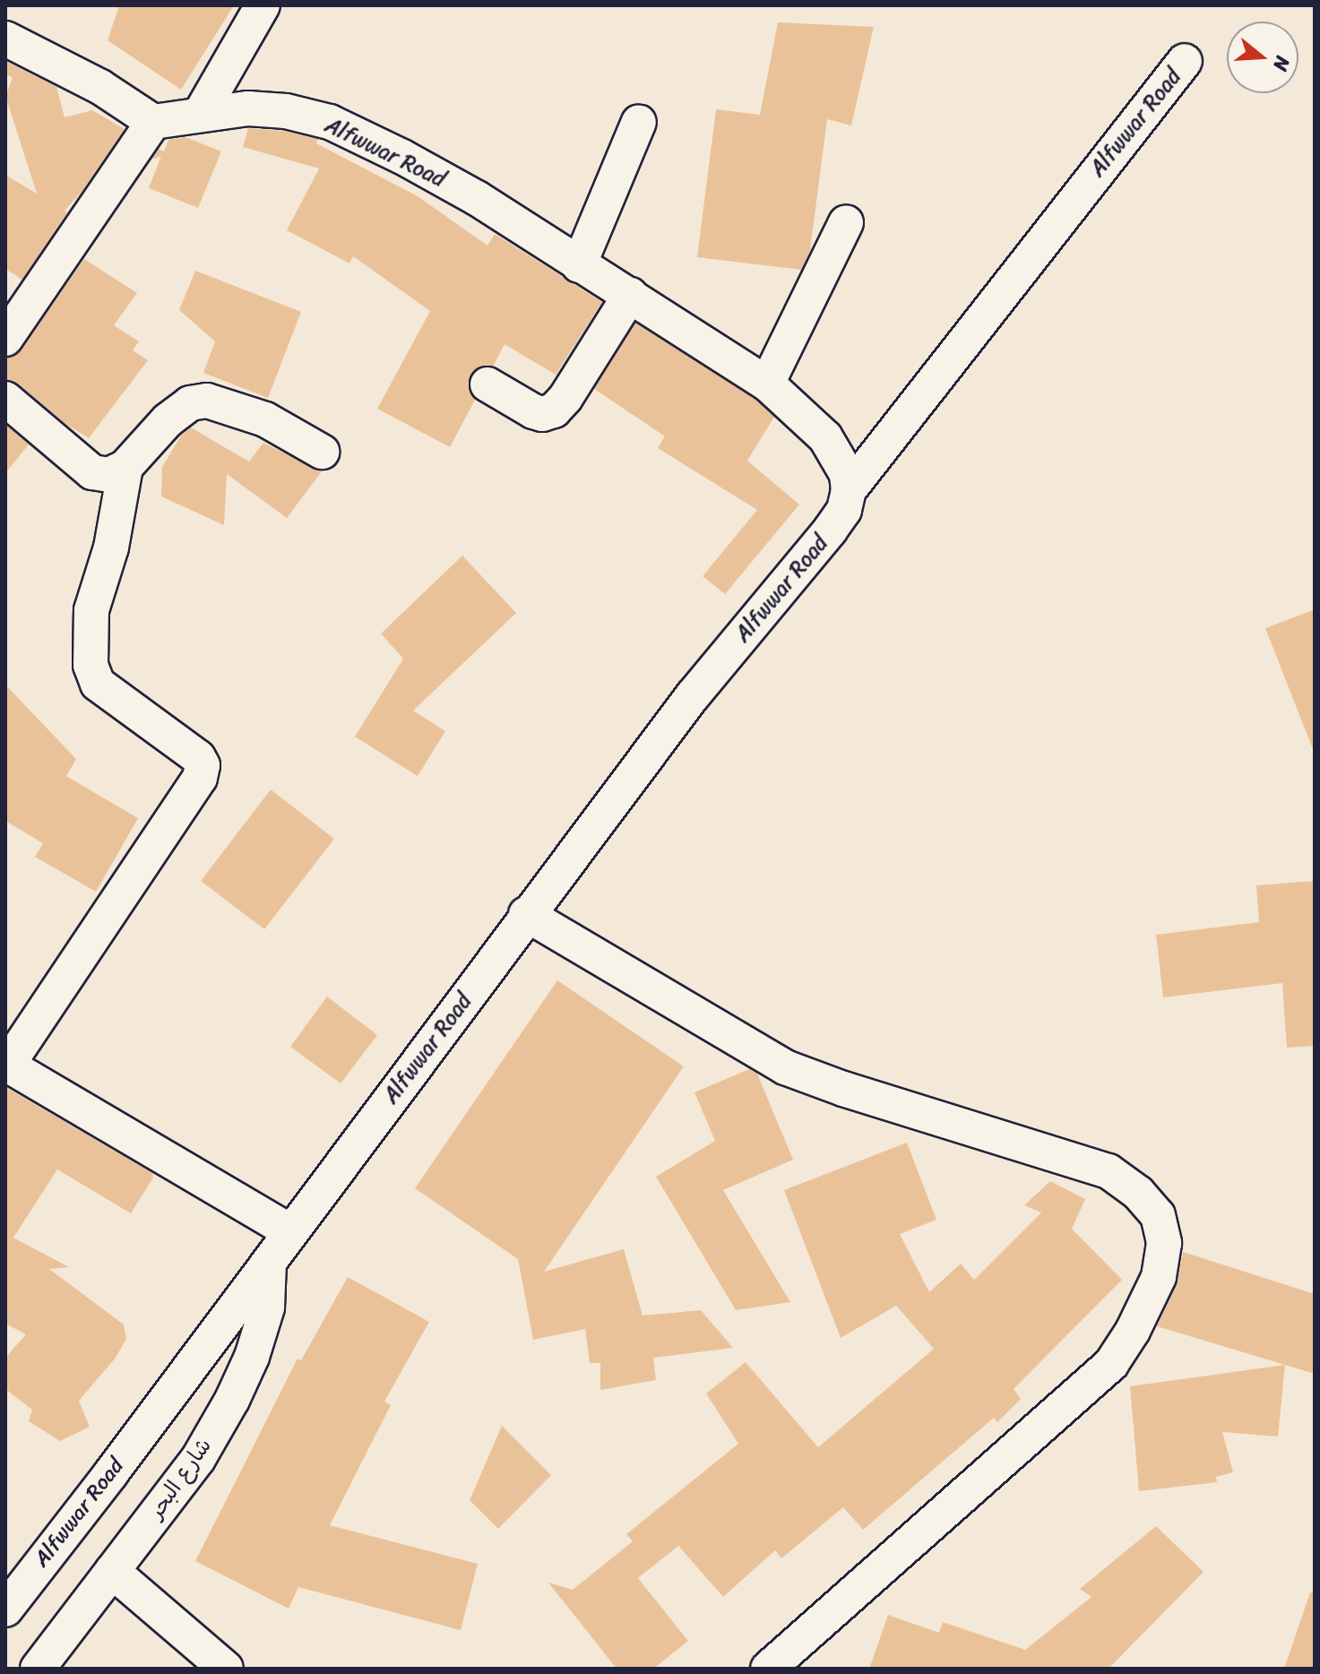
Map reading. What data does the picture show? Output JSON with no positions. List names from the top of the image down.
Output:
{
  "streets": {
    "street": ["Alfwwar Road", "شارع البحر"]
  },
  "crossings": [
    ["Alfwwar Road", "شارع البحر"]
  ],
  "north": "right"
}
